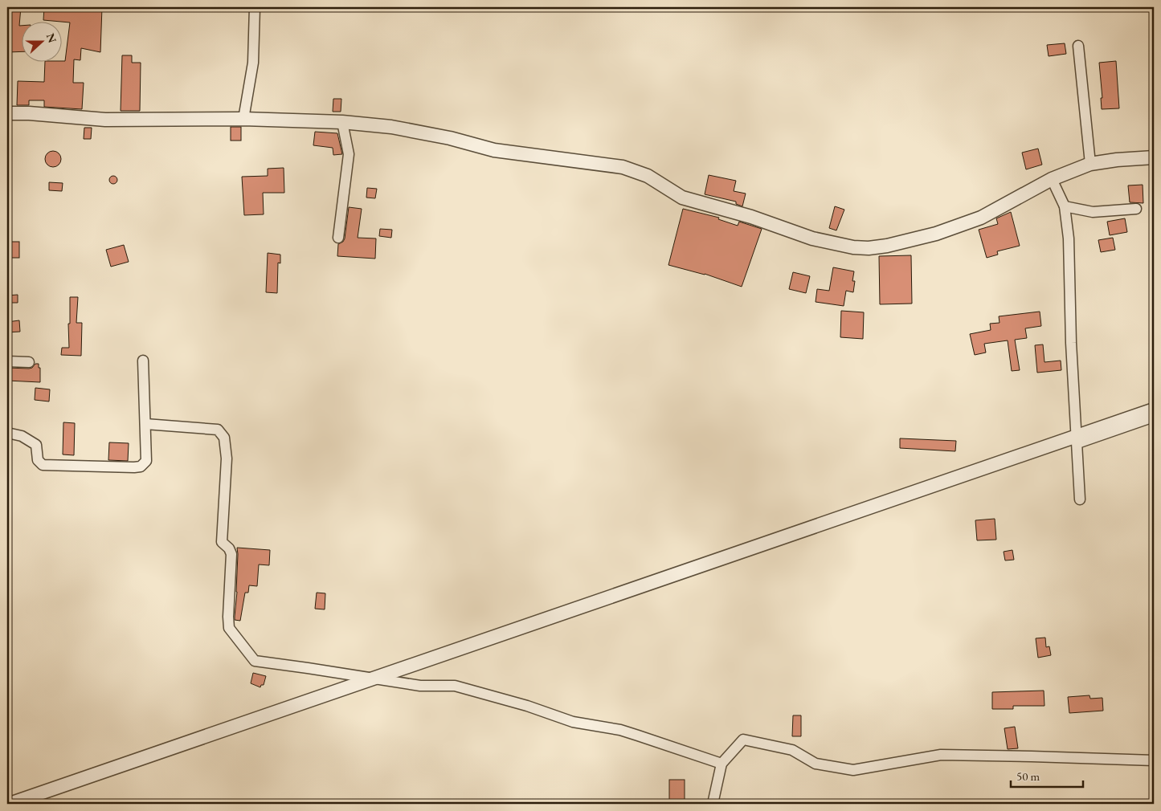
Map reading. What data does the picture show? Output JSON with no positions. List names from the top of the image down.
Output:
{
  "scale_bar": "50 m",
  "north": "right"
}
